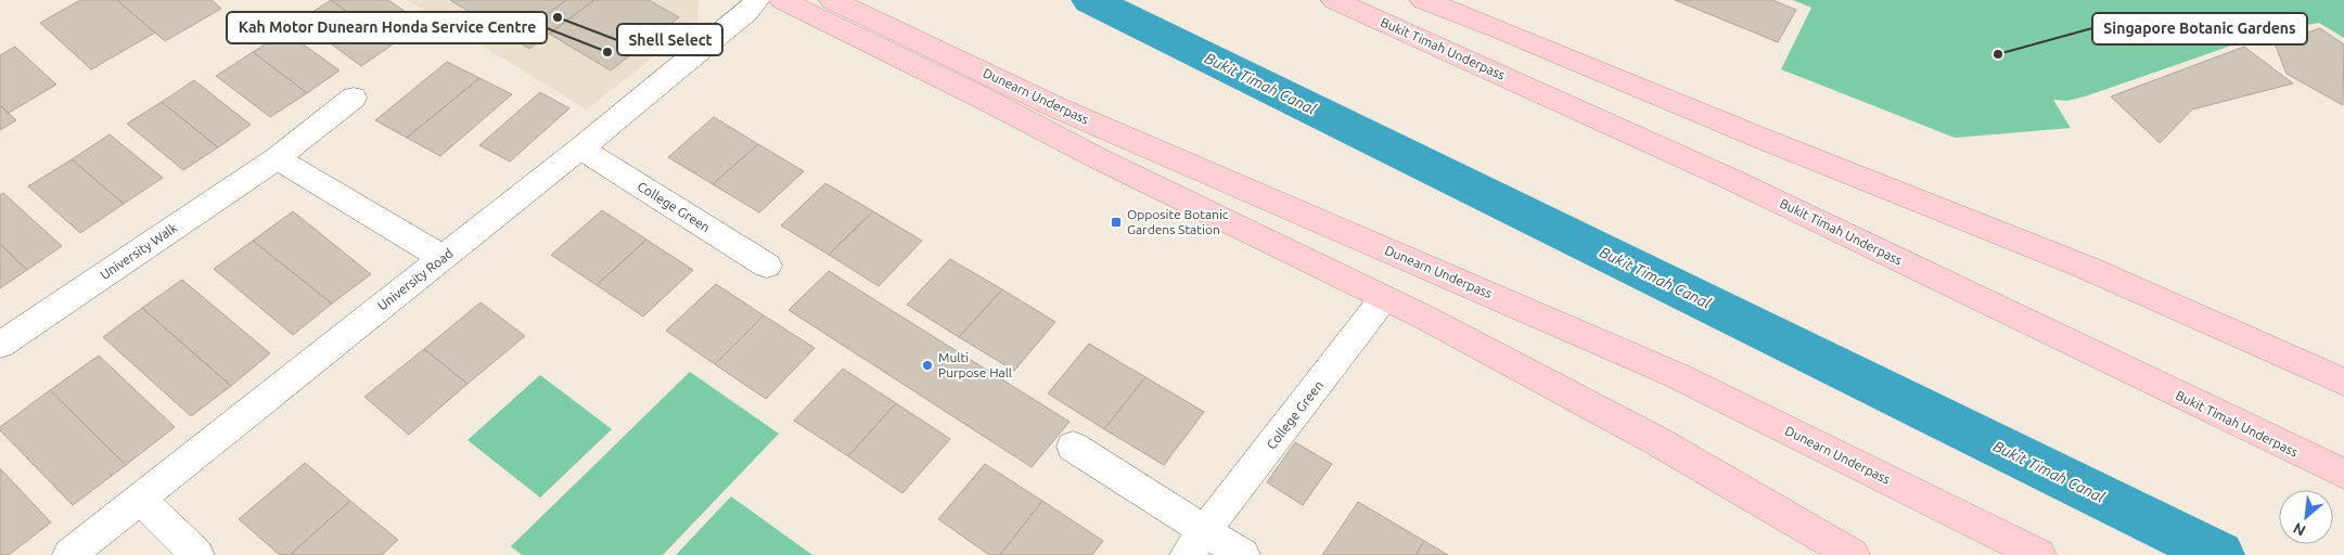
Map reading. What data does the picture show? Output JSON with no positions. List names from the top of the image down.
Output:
{
  "streets": {
    "highway": ["Bukit Timah Underpass", "Dunearn Underpass"],
    "street": ["College Green", "University Walk", "University Road"]
  },
  "crossings": [
    ["College Green", "University Road"]
  ],
  "water": ["Bukit Timah Canal"],
  "places": {
    "other": [
      "Shell Select",
      "Kah Motor Dunearn Honda Service Centre",
      "Singapore Botanic Gardens",
      "Multi Purpose Hall"
    ],
    "transit": ["Opposite Botanic Gardens Station"]
  },
  "north": "bottom left"
}
